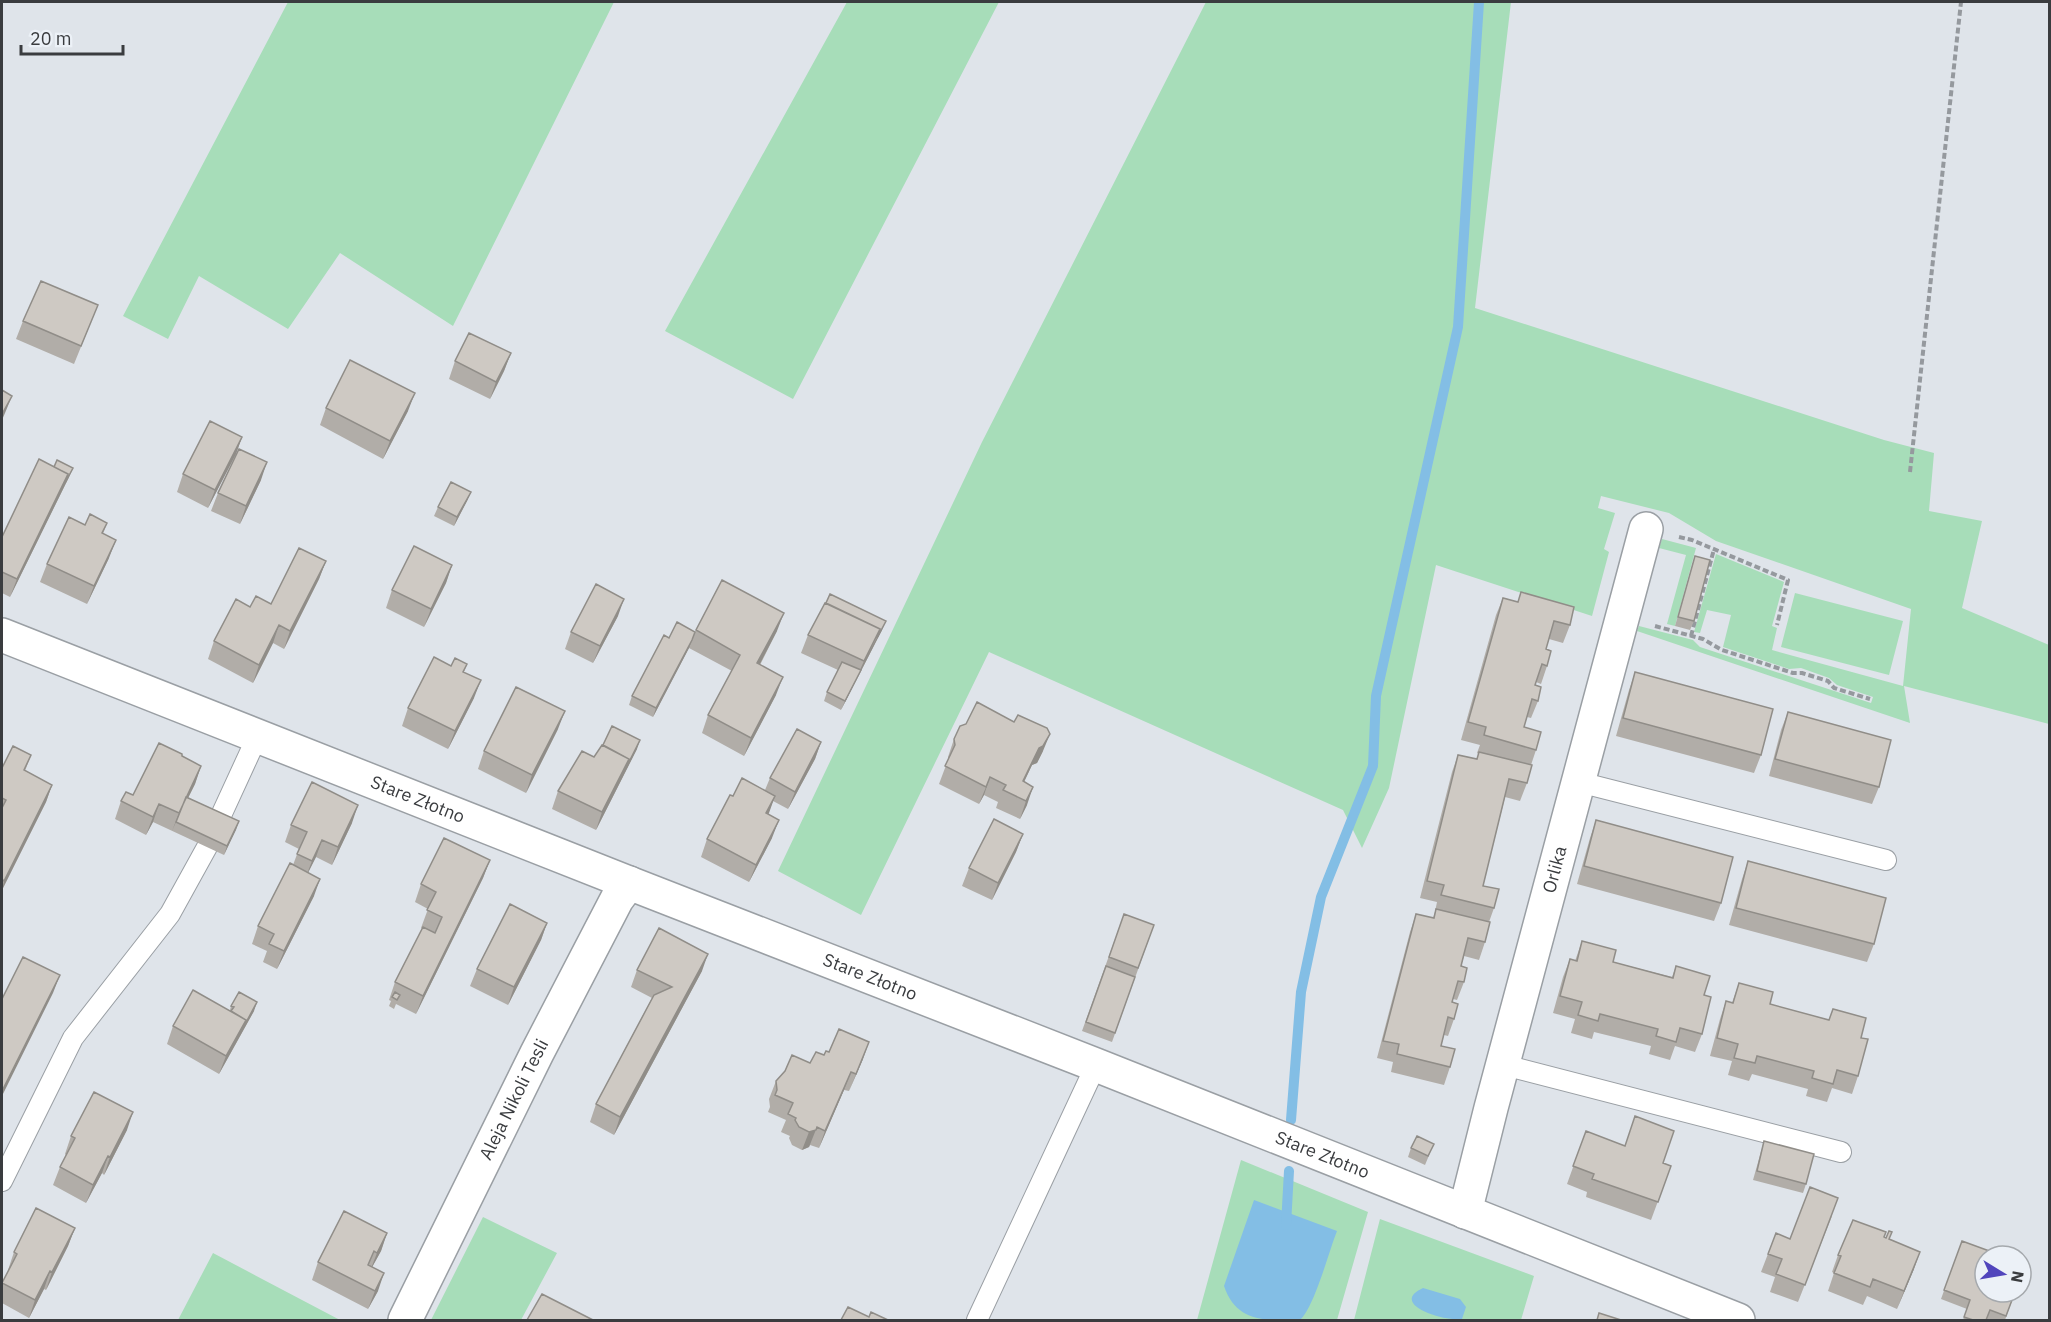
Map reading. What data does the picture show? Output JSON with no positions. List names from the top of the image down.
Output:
{
  "streets": {
    "street": ["Stare Złotno", "Orlika", "Aleja Nikoli Tesli"]
  },
  "crossings": [
    ["Stare Złotno", "Orlika"],
    ["Stare Złotno", "Aleja Nikoli Tesli"]
  ],
  "scale_bar": "20 m",
  "north": "right"
}
